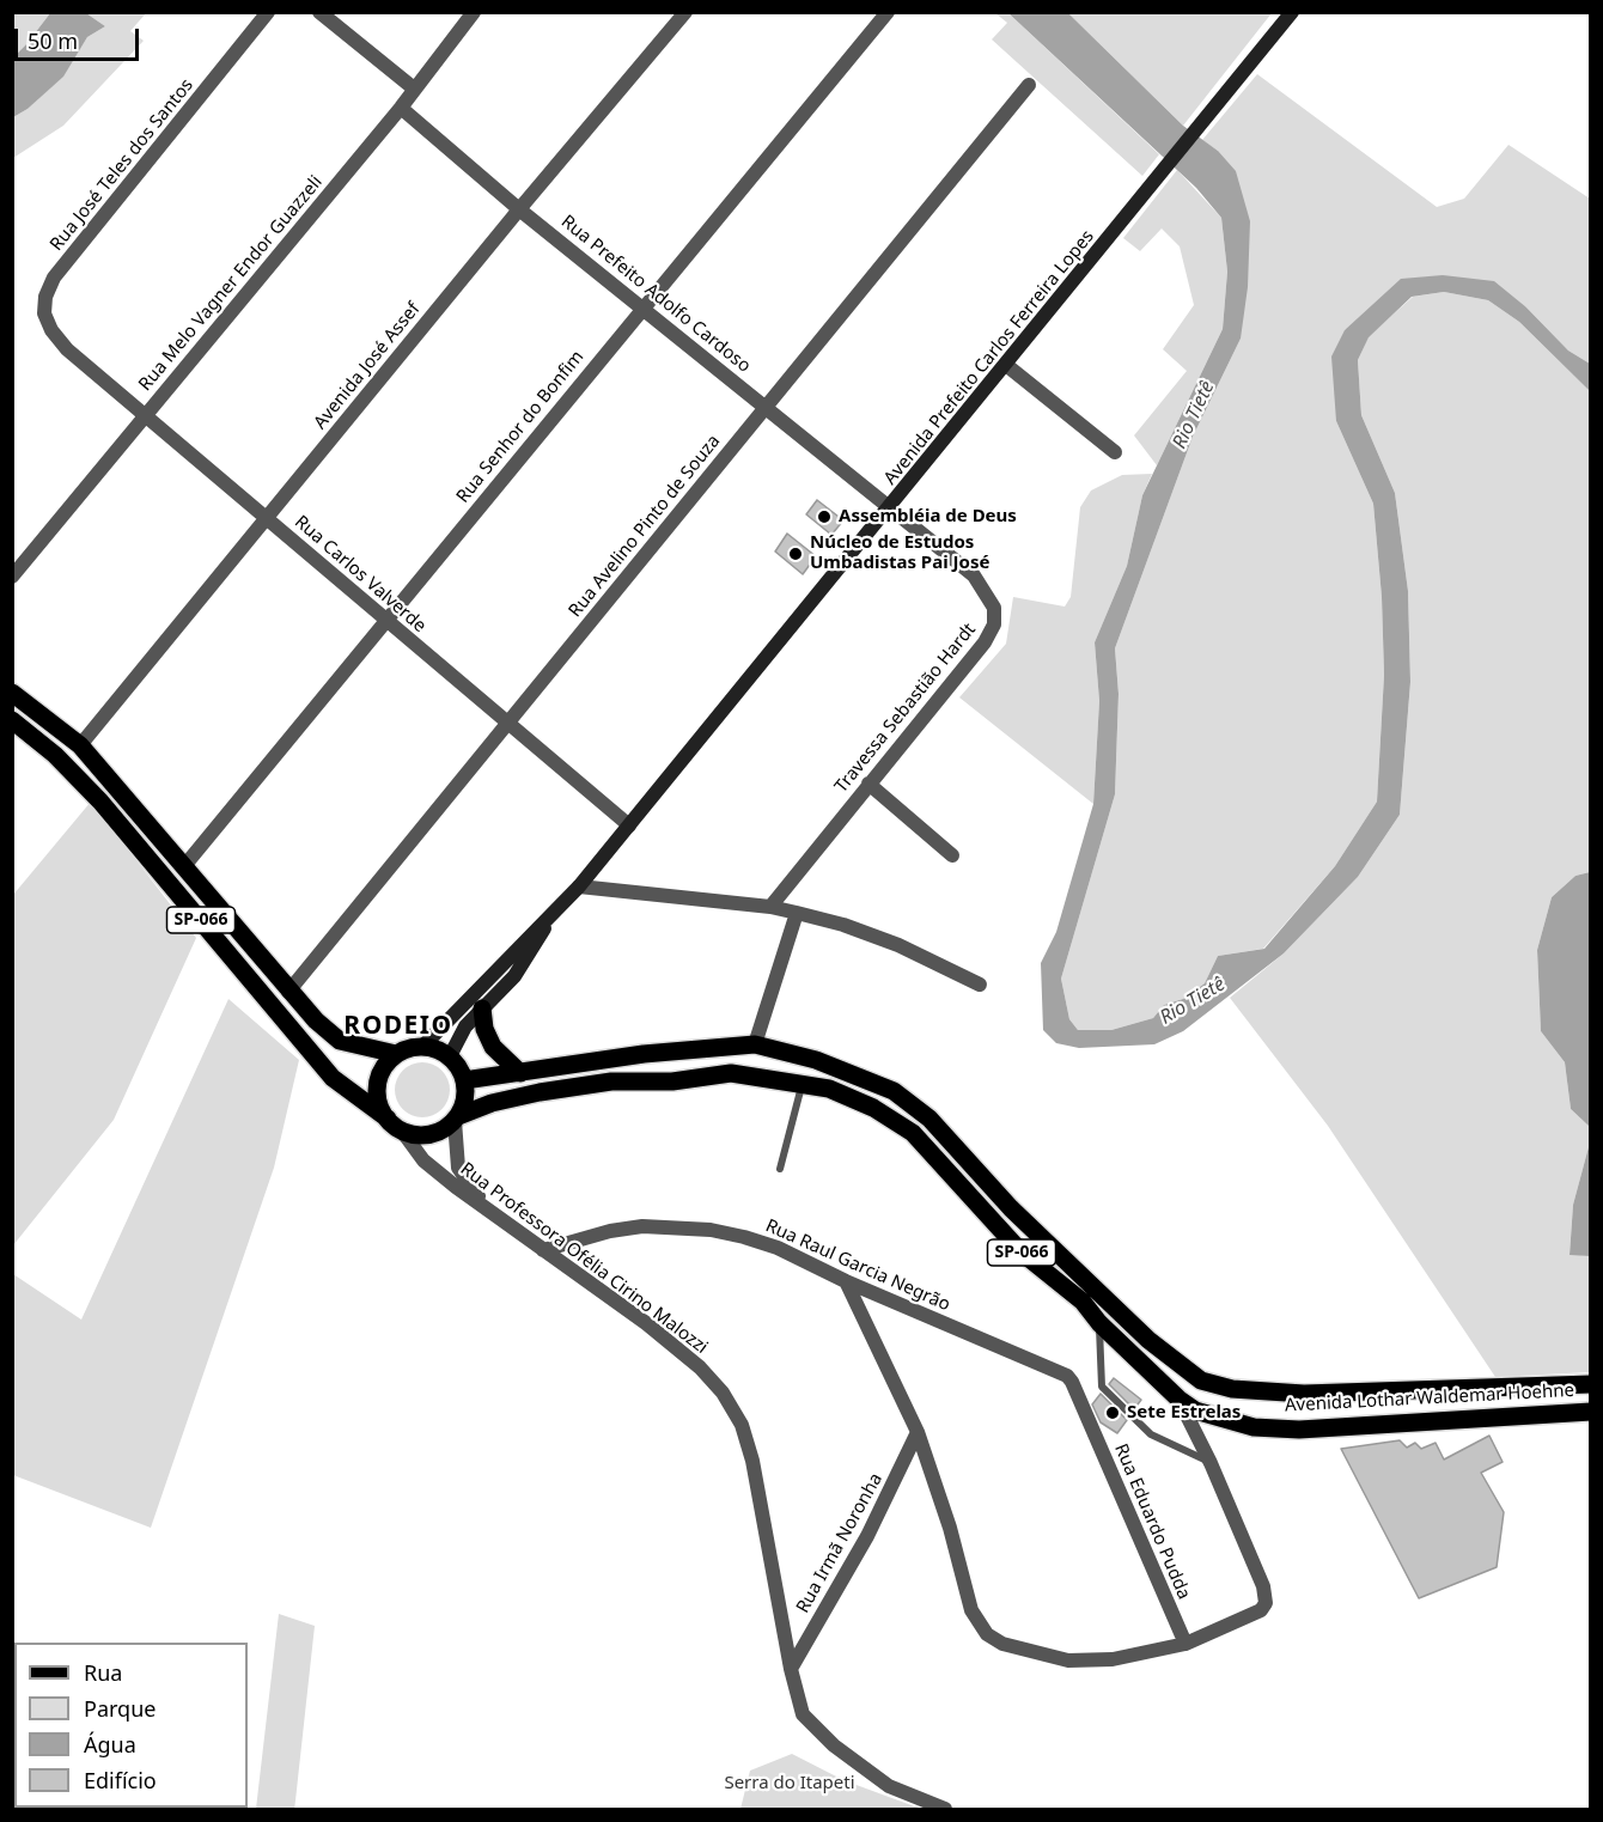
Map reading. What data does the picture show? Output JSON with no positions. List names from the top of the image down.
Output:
{
  "streets": {
    "main road": ["Avenida Prefeito Carlos Ferreira Lopes", "SP-066", "Avenida Lothar Waldemar Hoehne"],
    "street": [
      "Rua José Teles dos Santos",
      "Rua Melo Vagner Endor Guazzeli",
      "Rua Prefeito Adolfo Cardoso",
      "Avenida José Assef",
      "Rua Senhor do Bonfim",
      "Rua Avelino Pinto de Souza",
      "Rua Carlos Valverde",
      "Travessa Sebastião Hardt",
      "Rua Professora Ofélia Cirino Malozzi",
      "Rua Raul Garcia Negrão",
      "Rua Eduardo Pudda",
      "Rua Irmã Noronha"
    ]
  },
  "crossings": [
    ["Rua José Teles dos Santos", "Rua Carlos Valverde"],
    ["Rua Melo Vagner Endor Guazzeli", "Rua Prefeito Adolfo Cardoso"],
    ["Rua Melo Vagner Endor Guazzeli", "Rua Carlos Valverde"],
    ["Rua Prefeito Adolfo Cardoso", "Avenida Prefeito Carlos Ferreira Lopes"],
    ["Rua Prefeito Adolfo Cardoso", "Avenida José Assef"],
    ["Rua Prefeito Adolfo Cardoso", "Rua Senhor do Bonfim"],
    ["Rua Prefeito Adolfo Cardoso", "Rua Avelino Pinto de Souza"],
    ["Rua Prefeito Adolfo Cardoso", "Travessa Sebastião Hardt"],
    ["Avenida Prefeito Carlos Ferreira Lopes", "Rua Carlos Valverde"],
    ["Avenida Prefeito Carlos Ferreira Lopes", "Travessa Sebastião Hardt"],
    ["Avenida Prefeito Carlos Ferreira Lopes", "SP-066"],
    ["Avenida Prefeito Carlos Ferreira Lopes", "Rua Professora Ofélia Cirino Malozzi"],
    ["Avenida Prefeito Carlos Ferreira Lopes", "Avenida Lothar Waldemar Hoehne"],
    ["Avenida José Assef", "Rua Carlos Valverde"],
    ["Avenida José Assef", "SP-066"],
    ["Rua Senhor do Bonfim", "Rua Carlos Valverde"],
    ["Rua Senhor do Bonfim", "SP-066"],
    ["Rua Avelino Pinto de Souza", "Rua Carlos Valverde"],
    ["Rua Avelino Pinto de Souza", "SP-066"],
    ["SP-066", "Rua Professora Ofélia Cirino Malozzi"],
    ["SP-066", "Avenida Lothar Waldemar Hoehne"],
    ["Rua Professora Ofélia Cirino Malozzi", "Rua Raul Garcia Negrão"],
    ["Rua Professora Ofélia Cirino Malozzi", "Avenida Lothar Waldemar Hoehne"],
    ["Rua Professora Ofélia Cirino Malozzi", "Rua Irmã Noronha"],
    ["Rua Raul Garcia Negrão", "Rua Eduardo Pudda"]
  ],
  "districts": ["RODEIO"],
  "water": ["Rio Tietê"],
  "parks": ["Serra do Itapeti"],
  "places": ["Assembléia de Deus", "Núcleo de Estudos Umbadistas Pai José", "Sete Estrelas"],
  "legend": [
    "Rua",
    "Parque",
    "Água",
    "Edifício"
  ],
  "scale_bar": "50 m"
}
